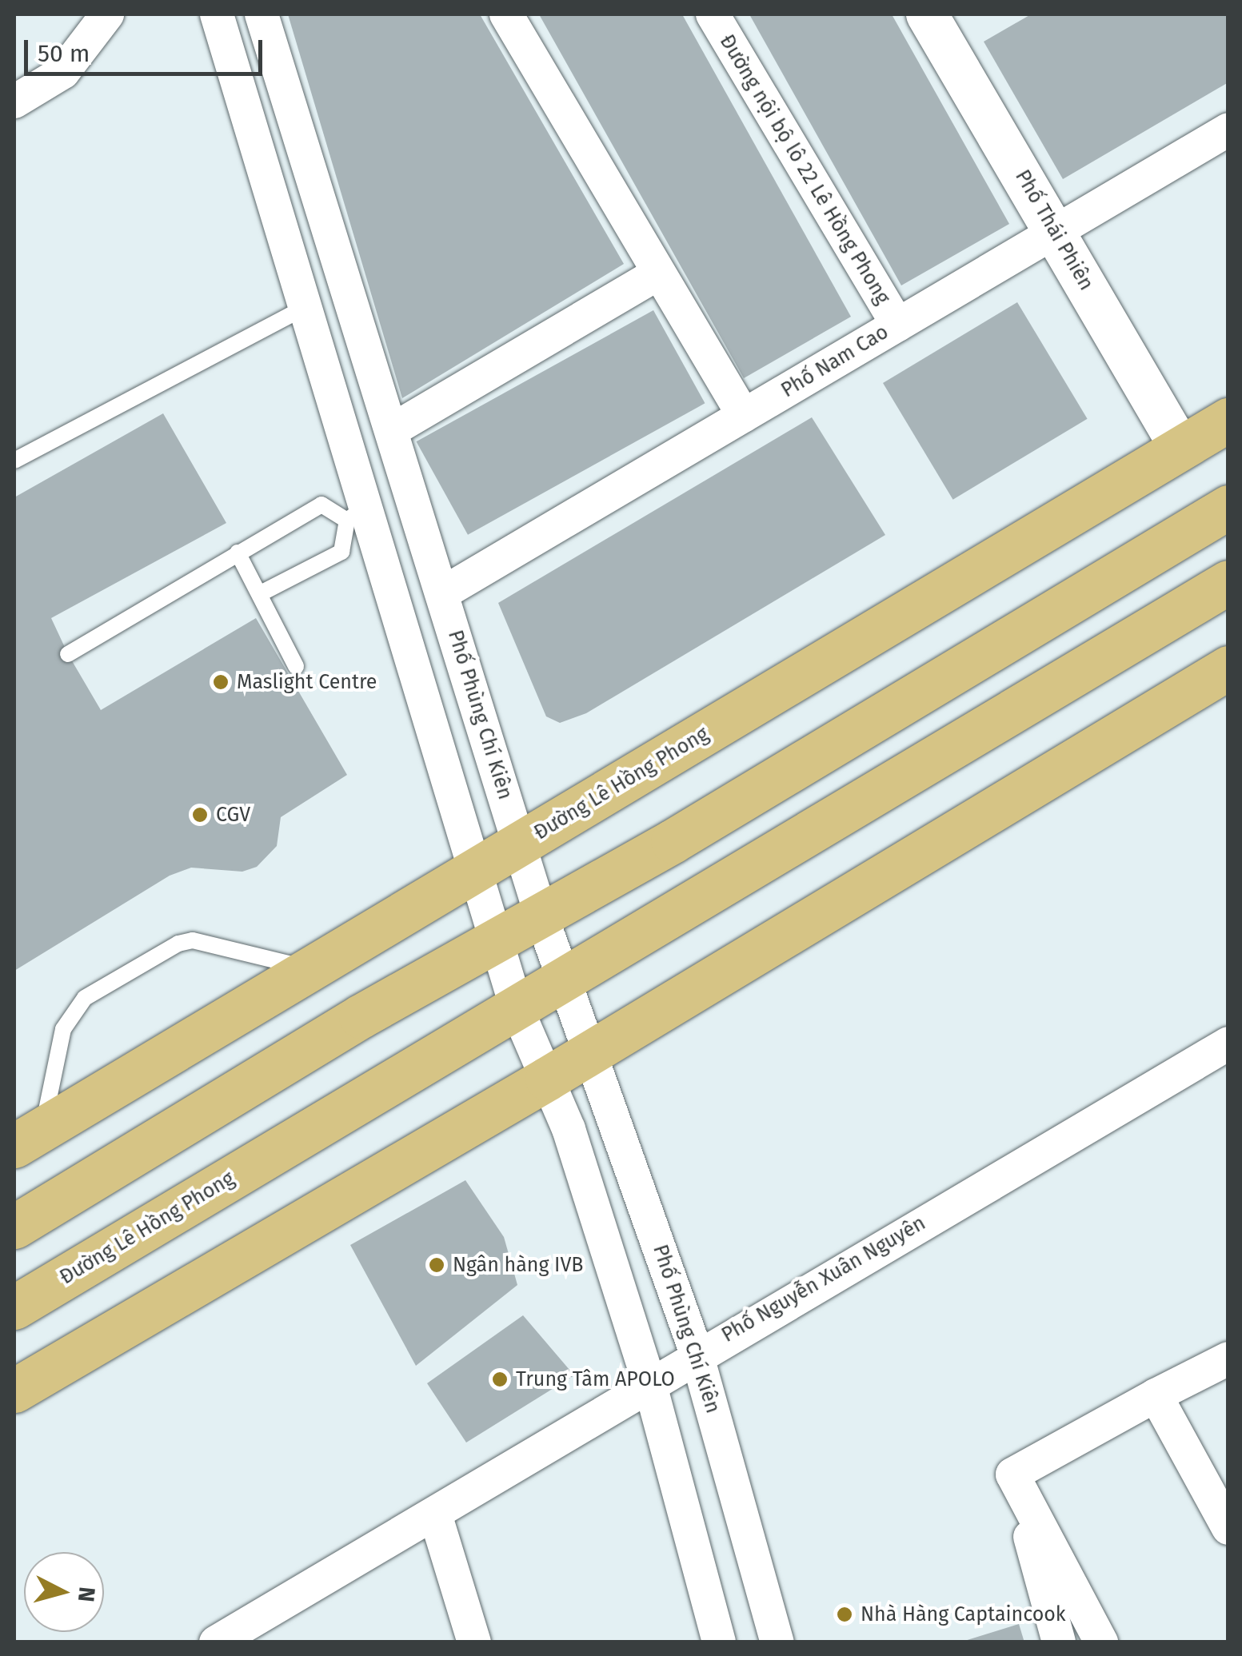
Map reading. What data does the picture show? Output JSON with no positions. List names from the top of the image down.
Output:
{
  "streets": {
    "main road": ["Đường Lê Hồng Phong"],
    "street": [
      "Đường nội bộ lô 22 Lê Hồng Phong",
      "Phố Thái Phiên",
      "Phố Nam Cao",
      "Phố Phùng Chí Kiên",
      "Phố Nguyễn Xuân Nguyên"
    ]
  },
  "crossings": [
    ["Đường nội bộ lô 22 Lê Hồng Phong", "Phố Nam Cao"],
    ["Phố Thái Phiên", "Phố Nam Cao"],
    ["Phố Thái Phiên", "Đường Lê Hồng Phong"],
    ["Phố Nam Cao", "Phố Phùng Chí Kiên"],
    ["Phố Phùng Chí Kiên", "Đường Lê Hồng Phong"],
    ["Phố Phùng Chí Kiên", "Phố Nguyễn Xuân Nguyên"]
  ],
  "places": [
    "Maslight Centre",
    "CGV",
    "Ngân hàng IVB",
    "Trung Tâm APOLO",
    "Nhà Hàng Captaincook"
  ],
  "scale_bar": "50 m",
  "north": "right"
}
